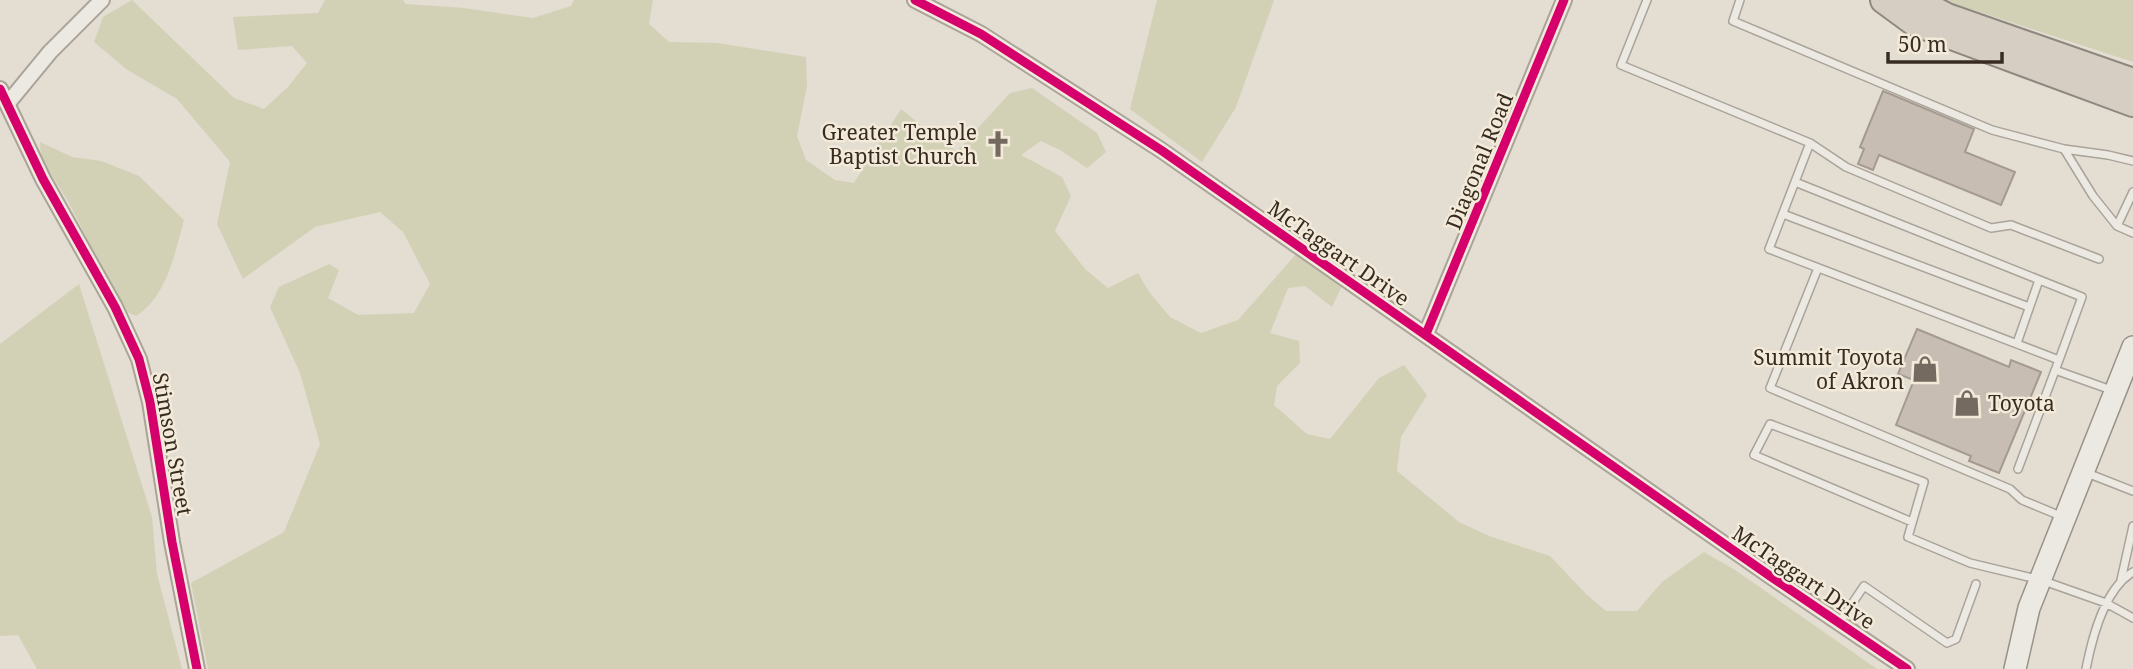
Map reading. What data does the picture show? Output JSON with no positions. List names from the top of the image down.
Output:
{
  "streets": {
    "street": ["Diagonal Road", "McTaggart Drive", "Stimson Street"]
  },
  "crossings": [
    ["Diagonal Road", "McTaggart Drive"]
  ],
  "places": {
    "church": ["Greater Temple Baptist Church"],
    "shop": ["Summit Toyota of Akron", "Toyota"]
  },
  "scale_bar": "50 m"
}
